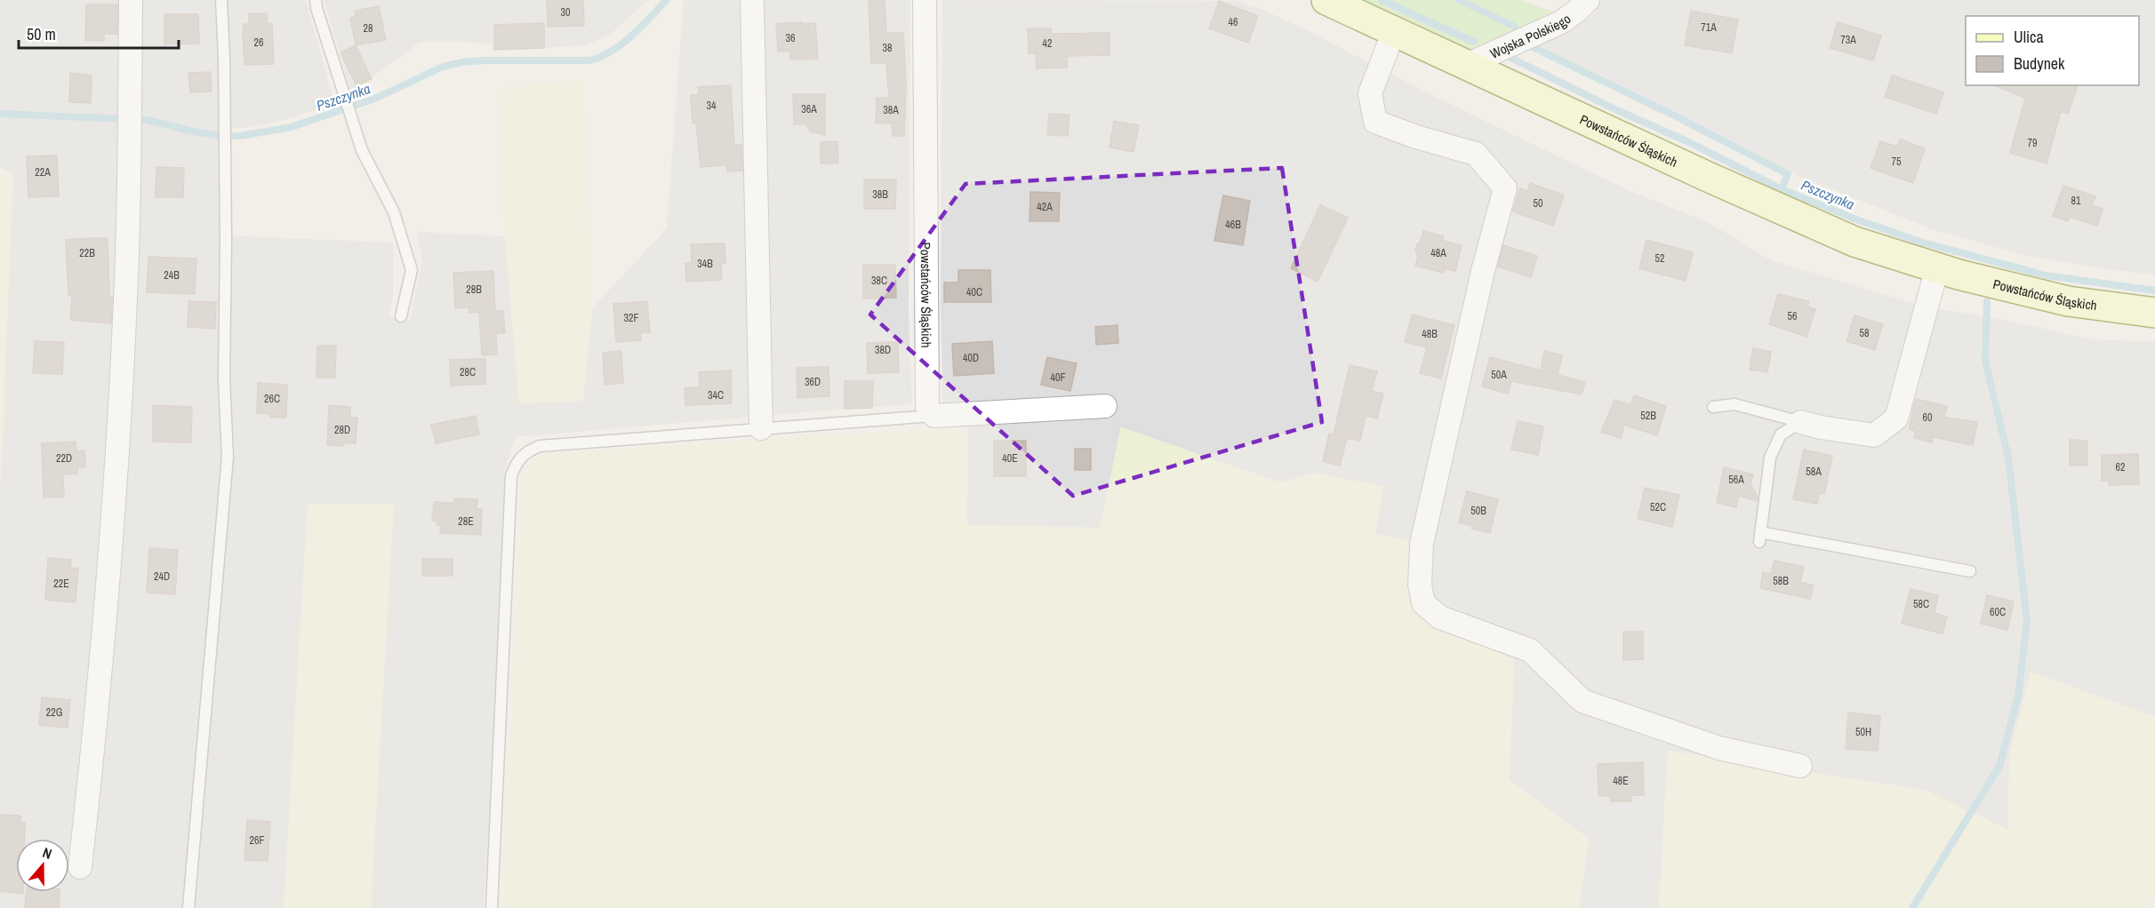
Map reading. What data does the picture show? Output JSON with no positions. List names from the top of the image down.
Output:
{
  "streets": {
    "street": ["Wojska Polskiego", "Powstańców Śląskich"]
  },
  "crossings": [
    ["Wojska Polskiego", "Powstańców Śląskich"]
  ],
  "water": ["Pszczynka"],
  "house_numbers": [
    "30",
    "46",
    "71A",
    "28",
    "36",
    "73A",
    "26",
    "42",
    "38",
    "34",
    "36A",
    "38A",
    "79",
    "75",
    "22A",
    "38B",
    "81",
    "50",
    "42A",
    "46B",
    "22B",
    "48A",
    "52",
    "34B",
    "24B",
    "38C",
    "28B",
    "40C",
    "56",
    "32F",
    "58",
    "48B",
    "38D",
    "40D",
    "28C",
    "50A",
    "40F",
    "36D",
    "34C",
    "26C",
    "52B",
    "60",
    "28D",
    "22D",
    "40E",
    "62",
    "58A",
    "56A",
    "52C",
    "50B",
    "28E",
    "24D",
    "58B",
    "22E",
    "58C",
    "60C",
    "22G",
    "50H",
    "48E",
    "26F"
  ],
  "legend": ["Ulica", "Budynek"],
  "scale_bar": "50 m",
  "north": "top"
}
